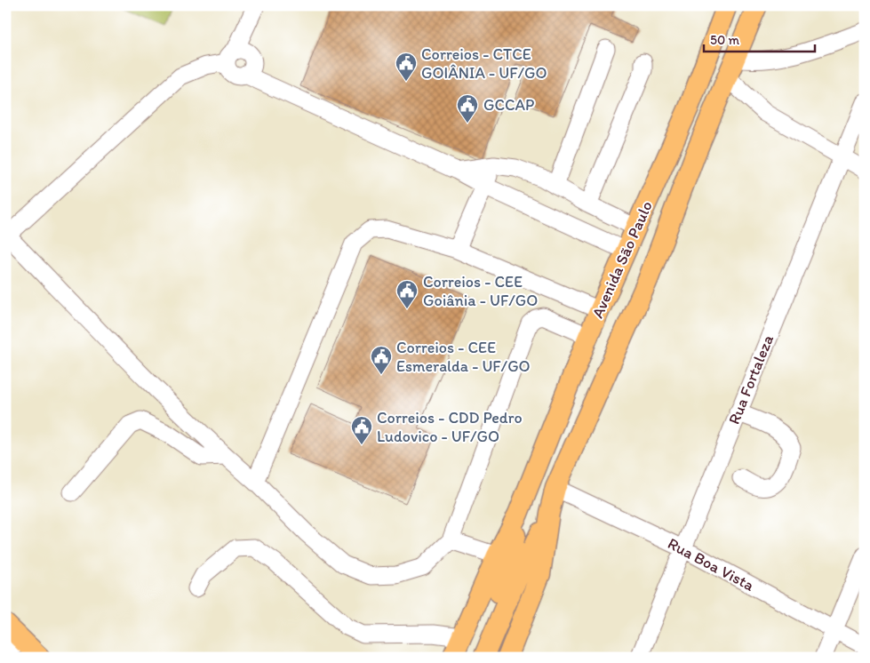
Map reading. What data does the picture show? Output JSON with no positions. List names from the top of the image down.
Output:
{
  "streets": {
    "main road": ["Avenida São Paulo"],
    "street": ["Rua Fortaleza", "Rua Boa Vista"]
  },
  "crossings": [
    ["Avenida São Paulo", "Rua Boa Vista"],
    ["Rua Fortaleza", "Rua Boa Vista"]
  ],
  "places": {
    "public building": [
      "Correios - CTCE GOIÂNIA - UF/GO",
      "GCCAP",
      "Correios - CEE Goiânia - UF/GO",
      "Correios - CEE Esmeralda - UF/GO",
      "Correios - CDD Pedro Ludovico - UF/GO"
    ]
  },
  "scale_bar": "50 m"
}
